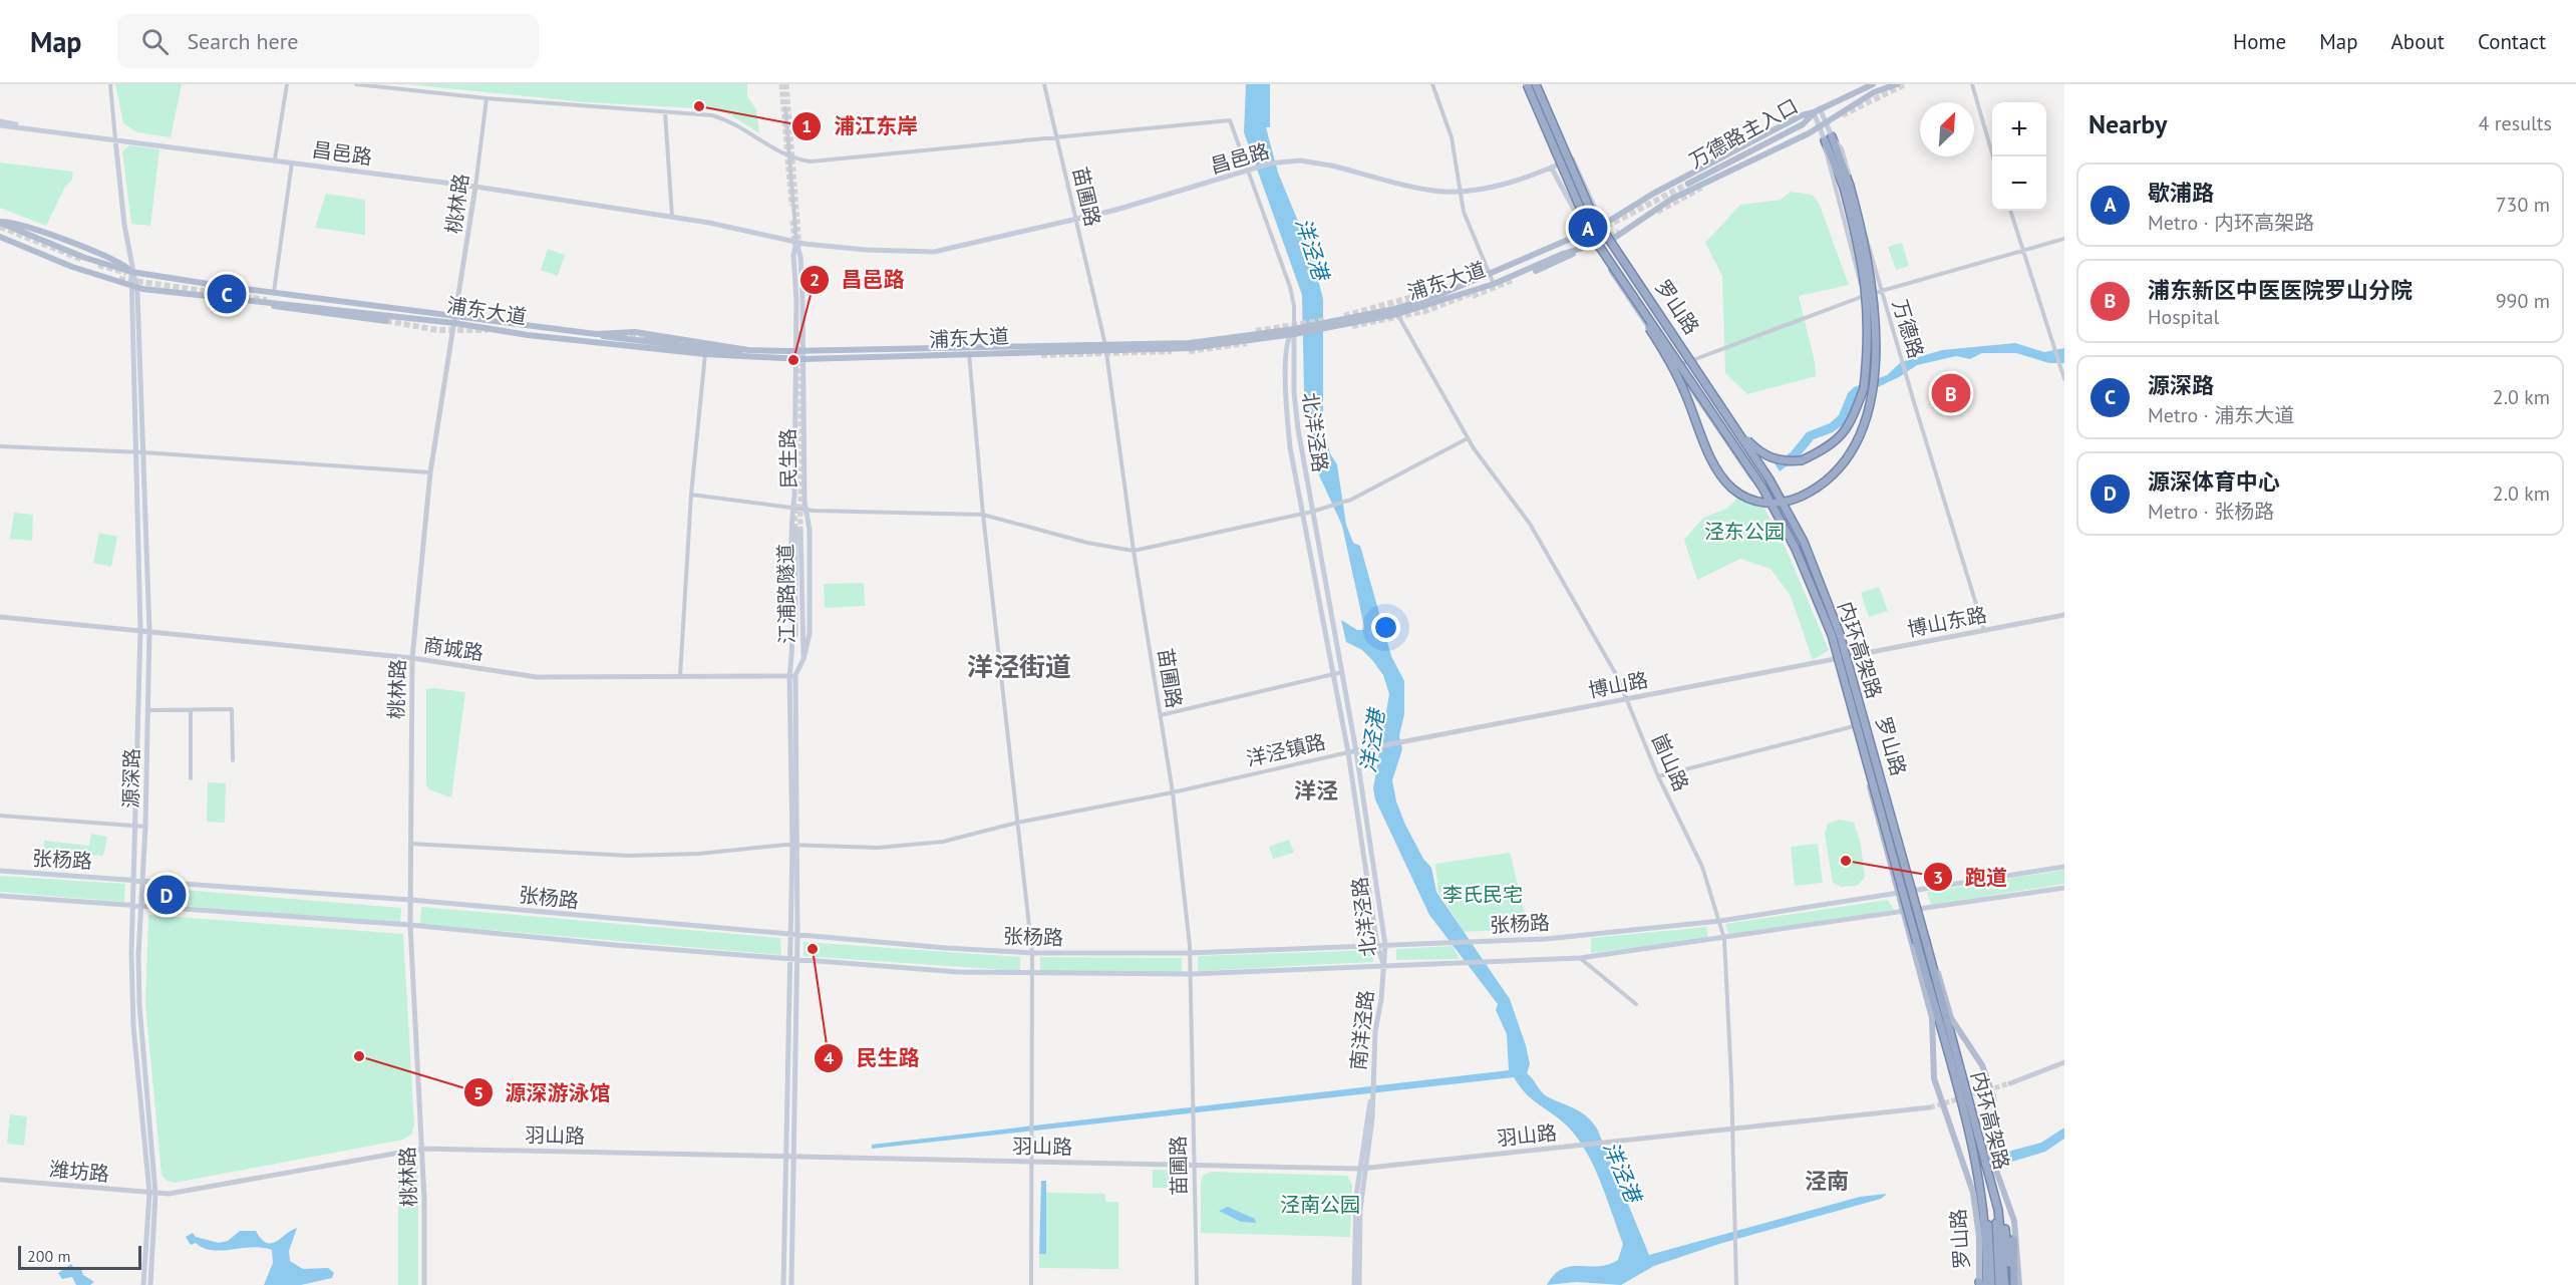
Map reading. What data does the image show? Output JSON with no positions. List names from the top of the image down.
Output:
{
  "streets": {
    "highway": ["内环高架路"],
    "main road": [
      "万德路主入口",
      "昌邑路",
      "浦东大道",
      "罗山路",
      "万德路",
      "北洋泾路",
      "民生路",
      "江浦路隧道",
      "源深路",
      "张杨路",
      "南洋泾路"
    ],
    "street": [
      "苗圃路",
      "桃林路",
      "博山东路",
      "商城路",
      "博山路",
      "洋泾镇路",
      "崮山路",
      "羽山路",
      "潍坊路"
    ]
  },
  "crossings": [
    ["万德路主入口", "浦东大道"],
    ["万德路主入口", "万德路"],
    ["昌邑路", "苗圃路"],
    ["昌邑路", "桃林路"],
    ["昌邑路", "罗山路"],
    ["昌邑路", "民生路"],
    ["昌邑路", "源深路"],
    ["苗圃路", "浦东大道"],
    ["苗圃路", "北洋泾路"],
    ["苗圃路", "洋泾镇路"],
    ["苗圃路", "张杨路"],
    ["苗圃路", "羽山路"],
    ["桃林路", "浦东大道"],
    ["桃林路", "商城路"],
    ["桃林路", "洋泾镇路"],
    ["桃林路", "张杨路"],
    ["桃林路", "羽山路"],
    ["浦东大道", "罗山路"],
    ["浦东大道", "万德路"],
    ["浦东大道", "北洋泾路"],
    ["浦东大道", "民生路"],
    ["浦东大道", "内环高架路"],
    ["浦东大道", "崮山路"],
    ["浦东大道", "源深路"],
    ["罗山路", "博山东路"],
    ["罗山路", "内环高架路"],
    ["罗山路", "博山路"],
    ["罗山路", "张杨路"],
    ["万德路", "博山东路"],
    ["北洋泾路", "洋泾镇路"],
    ["北洋泾路", "张杨路"],
    ["北洋泾路", "南洋泾路"],
    ["民生路", "江浦路隧道"],
    ["民生路", "商城路"],
    ["民生路", "洋泾镇路"],
    ["民生路", "张杨路"],
    ["民生路", "羽山路"],
    ["博山东路", "博山路"],
    ["商城路", "源深路"],
    ["博山路", "洋泾镇路"],
    ["博山路", "崮山路"],
    ["崮山路", "张杨路"],
    ["崮山路", "羽山路"],
    ["源深路", "张杨路"],
    ["源深路", "羽山路"],
    ["源深路", "潍坊路"],
    ["张杨路", "南洋泾路"],
    ["南洋泾路", "羽山路"],
    ["羽山路", "潍坊路"]
  ],
  "districts": ["洋泾街道", "洋泾", "泾南"],
  "water": ["洋泾港"],
  "parks": ["泾东公园", "李氏民宅", "泾南公园"],
  "places": [
    "浦江东岸",
    "昌邑路",
    "跑道",
    "民生路",
    "源深游泳馆"
  ],
  "scale_bar": "200 m",
  "north": "top right",
  "page": {
    "header": "Map",
    "search": "Search here",
    "nav": [
      "Home",
      "Map",
      "About",
      "Contact"
    ],
    "heading": ["Nearby", "4 results"],
    "map_buttons": ["+", "−"],
    "list": [
      {
        "mark": "A",
        "name": "歇浦路",
        "note": "Metro · 内环高架路",
        "value": "730 m"
      },
      {
        "mark": "B",
        "name": "浦东新区中医医院罗山分院",
        "note": "Hospital",
        "value": "990 m"
      },
      {
        "mark": "C",
        "name": "源深路",
        "note": "Metro · 浦东大道",
        "value": "2.0 km"
      },
      {
        "mark": "D",
        "name": "源深体育中心",
        "note": "Metro · 张杨路",
        "value": "2.0 km"
      }
    ],
    "pins": [
      "A",
      "C",
      "B",
      "D"
    ],
    "scale": "200 m"
  }
}
